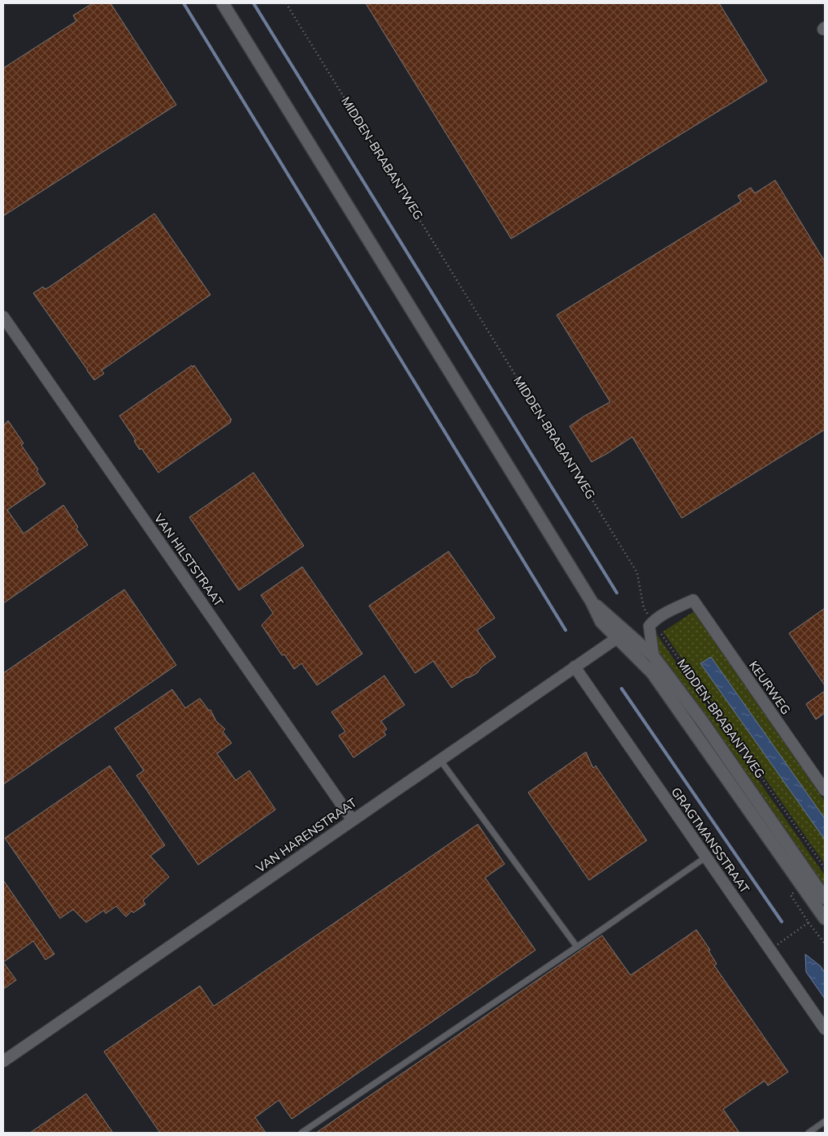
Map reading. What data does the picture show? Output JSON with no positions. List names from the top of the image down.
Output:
{
  "streets": {
    "street": [
      "MIDDEN-BRABANTWEG",
      "VAN HILSTSTRAAT",
      "KEURWEG",
      "VAN HARENSTRAAT",
      "GRAGTMANSSTRAAT"
    ]
  },
  "crossings": [
    ["MIDDEN-BRABANTWEG", "KEURWEG"],
    ["MIDDEN-BRABANTWEG", "VAN HARENSTRAAT"],
    ["VAN HILSTSTRAAT", "VAN HARENSTRAAT"],
    ["VAN HARENSTRAAT", "GRAGTMANSSTRAAT"]
  ]
}
